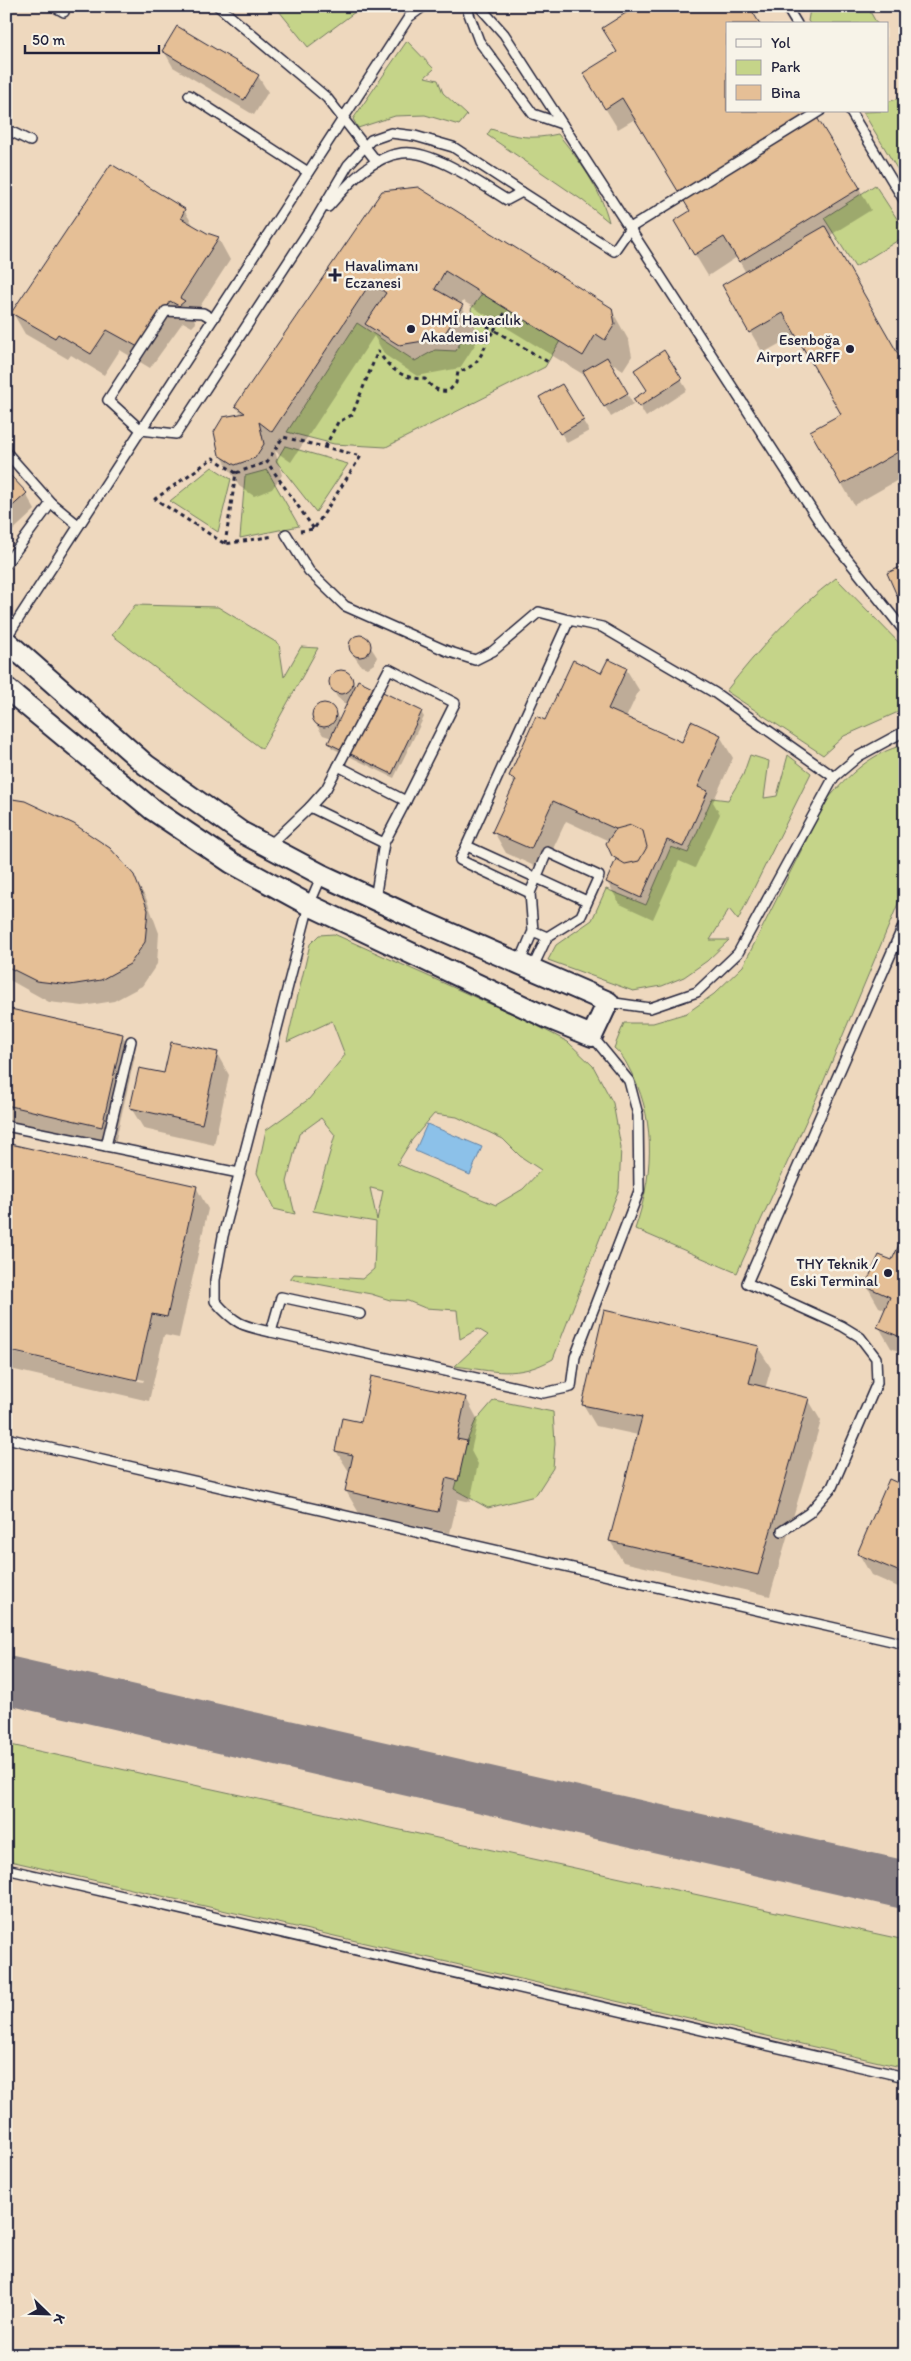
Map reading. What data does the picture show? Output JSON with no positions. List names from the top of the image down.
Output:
{
  "places": {
    "health": ["Havalimanı Eczanesi"],
    "other": ["DHMİ Havacılık Akademisi", "Esenboğa Airport ARFF", "THY Teknik / Eski Terminal"]
  },
  "legend": ["Yol", "Park", "Bina"],
  "scale_bar": "50 m",
  "north": "bottom right"
}
